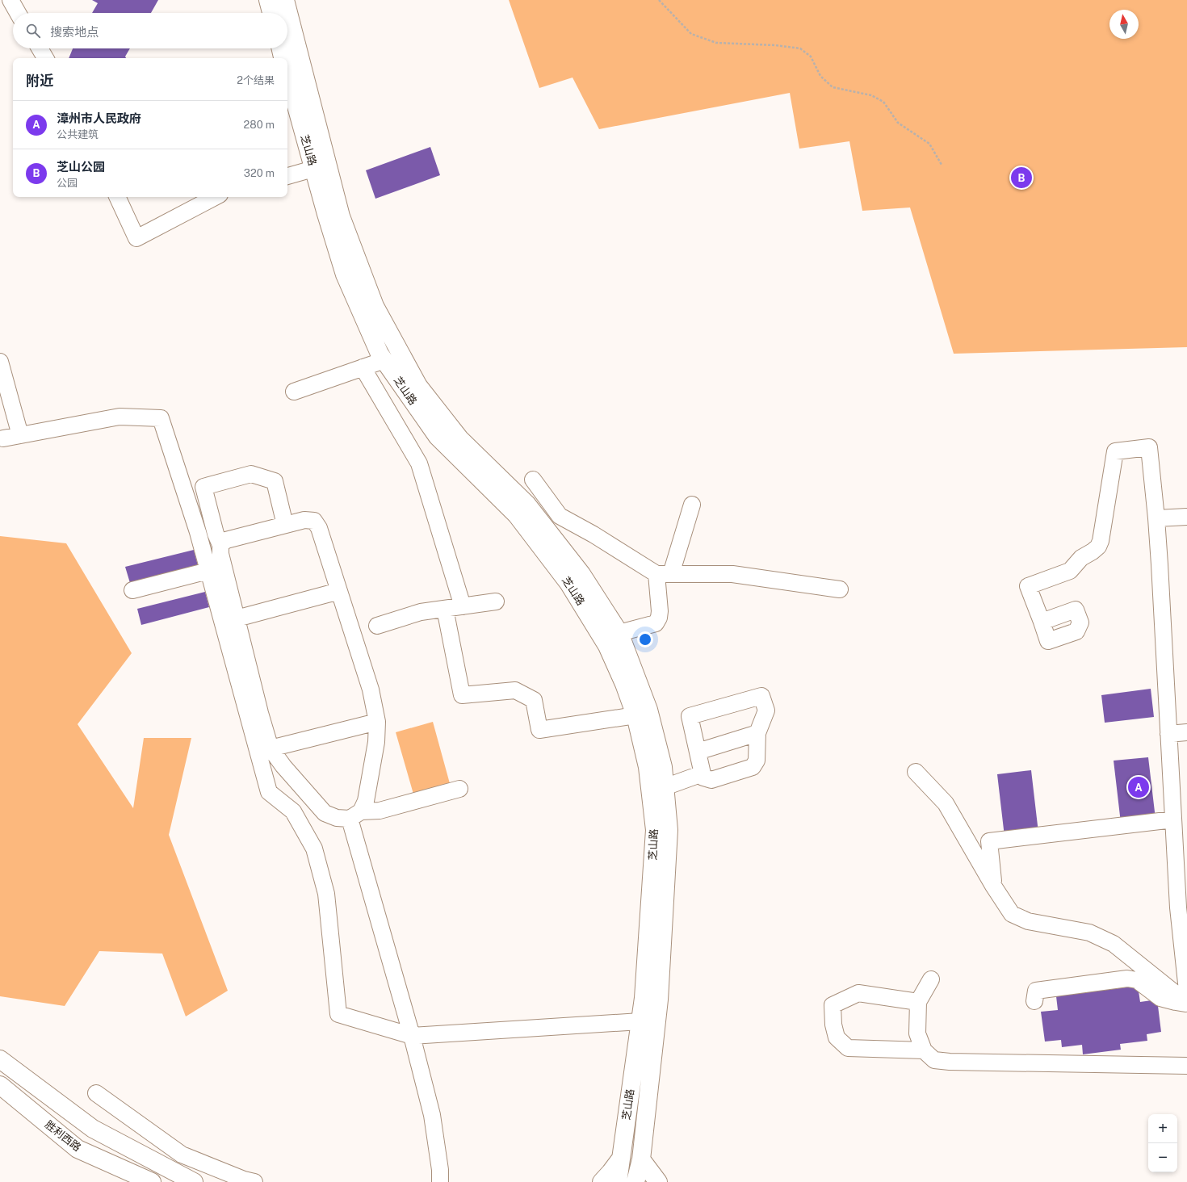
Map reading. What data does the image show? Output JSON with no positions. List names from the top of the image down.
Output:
{
  "streets": {
    "main road": ["芝山路", "胜利西路"]
  },
  "north": "top",
  "page": {
    "search": "搜索地点",
    "heading": ["附近", "2个结果"],
    "list": [
      {
        "mark": "A",
        "name": "漳州市人民政府",
        "note": "公共建筑",
        "value": "280 m"
      },
      {
        "mark": "B",
        "name": "芝山公园",
        "note": "公园",
        "value": "320 m"
      }
    ],
    "pins": ["B", "A"],
    "map_buttons": ["+", "−"]
  }
}
